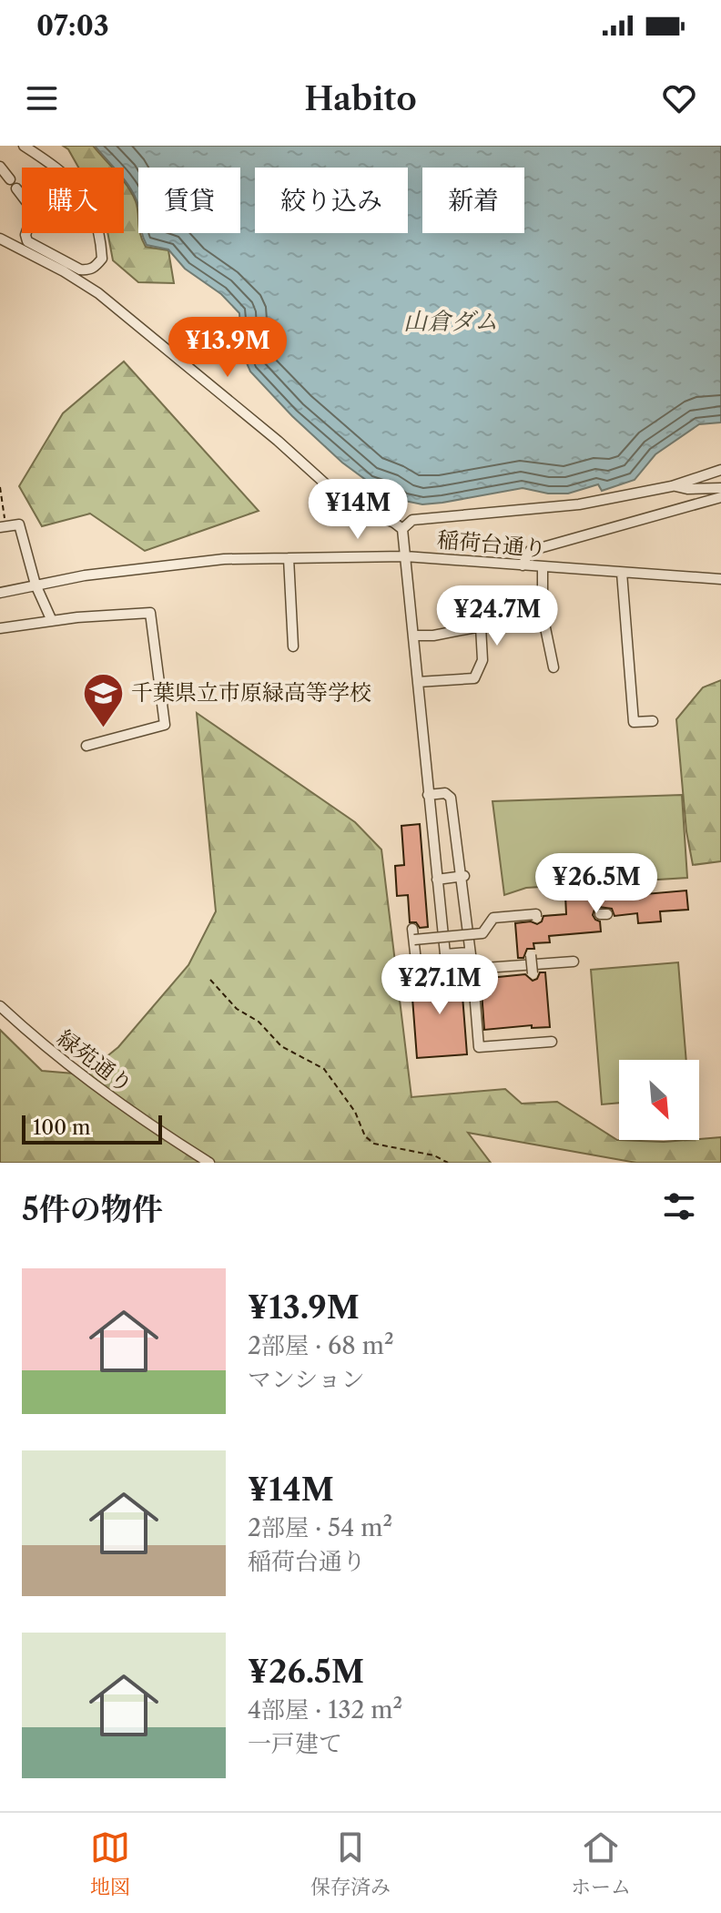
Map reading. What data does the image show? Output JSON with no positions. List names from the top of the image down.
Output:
{
  "streets": {
    "street": ["稲荷台通り", "緑苑通り"]
  },
  "water": ["山倉ダム"],
  "places": {
    "school or university": ["千葉県立市原緑高等学校"]
  },
  "scale_bar": "100 m",
  "north": "bottom right",
  "page": {
    "status": "07:03",
    "header": "Habito",
    "chip": [
      "購入",
      "賃貸",
      "絞り込み",
      "新着"
    ],
    "price": [
      "¥13.9M",
      "¥14M",
      "¥24.7M",
      "¥26.5M",
      "¥27.1M"
    ],
    "scale": "100 m",
    "heading": "5件の物件",
    "list": [
      {
        "name": "¥13.9M",
        "note": "2部屋 · 68 m² · マンション"
      },
      {
        "name": "¥14M",
        "note": "2部屋 · 54 m² · 稲荷台通り"
      },
      {
        "name": "¥26.5M",
        "note": "4部屋 · 132 m² · 一戸建て"
      }
    ],
    "tabs": ["地図", "保存済み", "ホーム"]
  }
}
